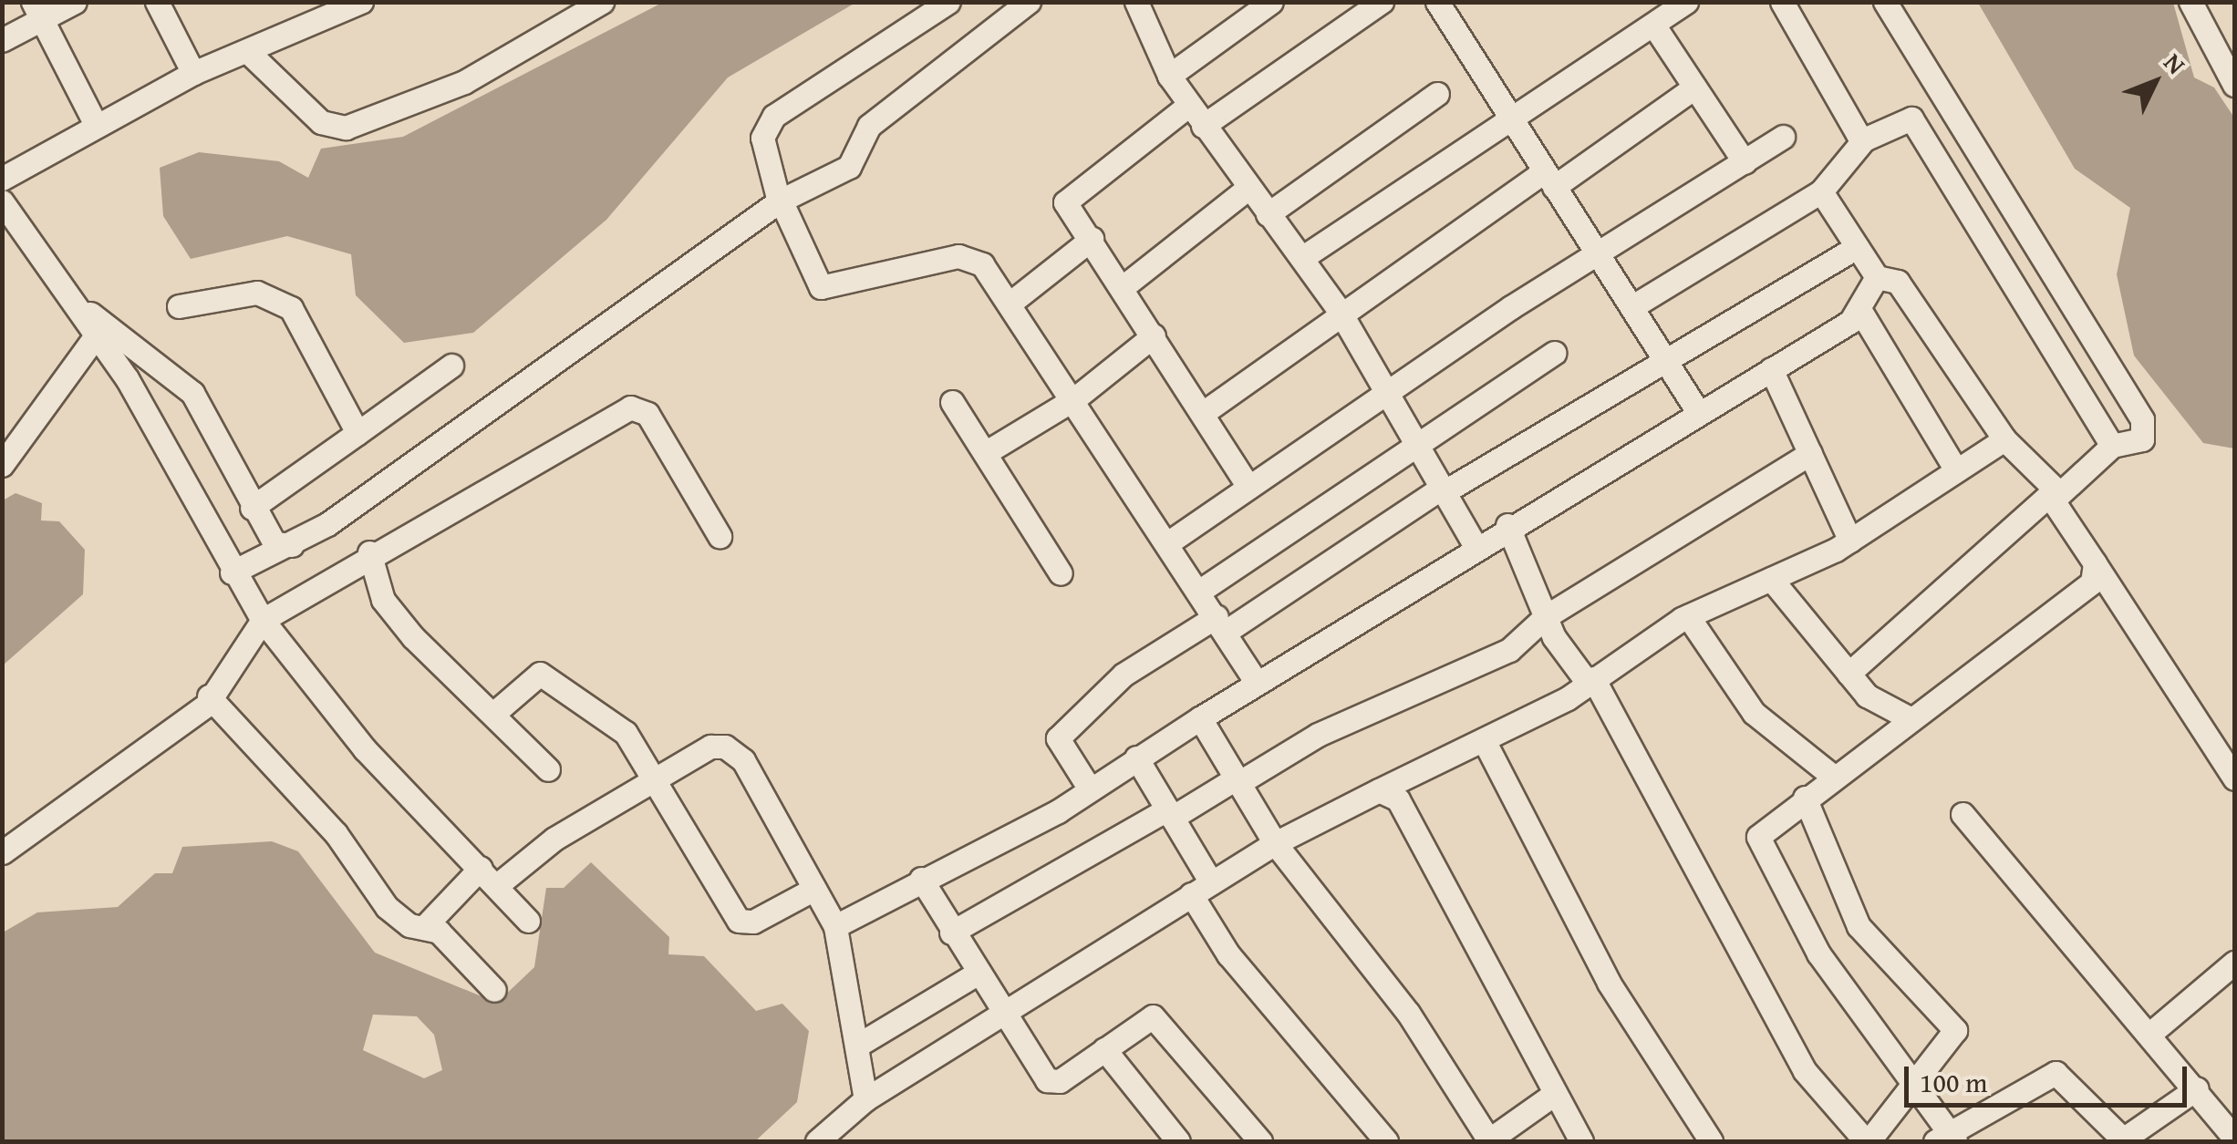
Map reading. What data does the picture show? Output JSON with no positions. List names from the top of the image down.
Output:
{
  "scale_bar": "100 m",
  "north": "top right"
}
